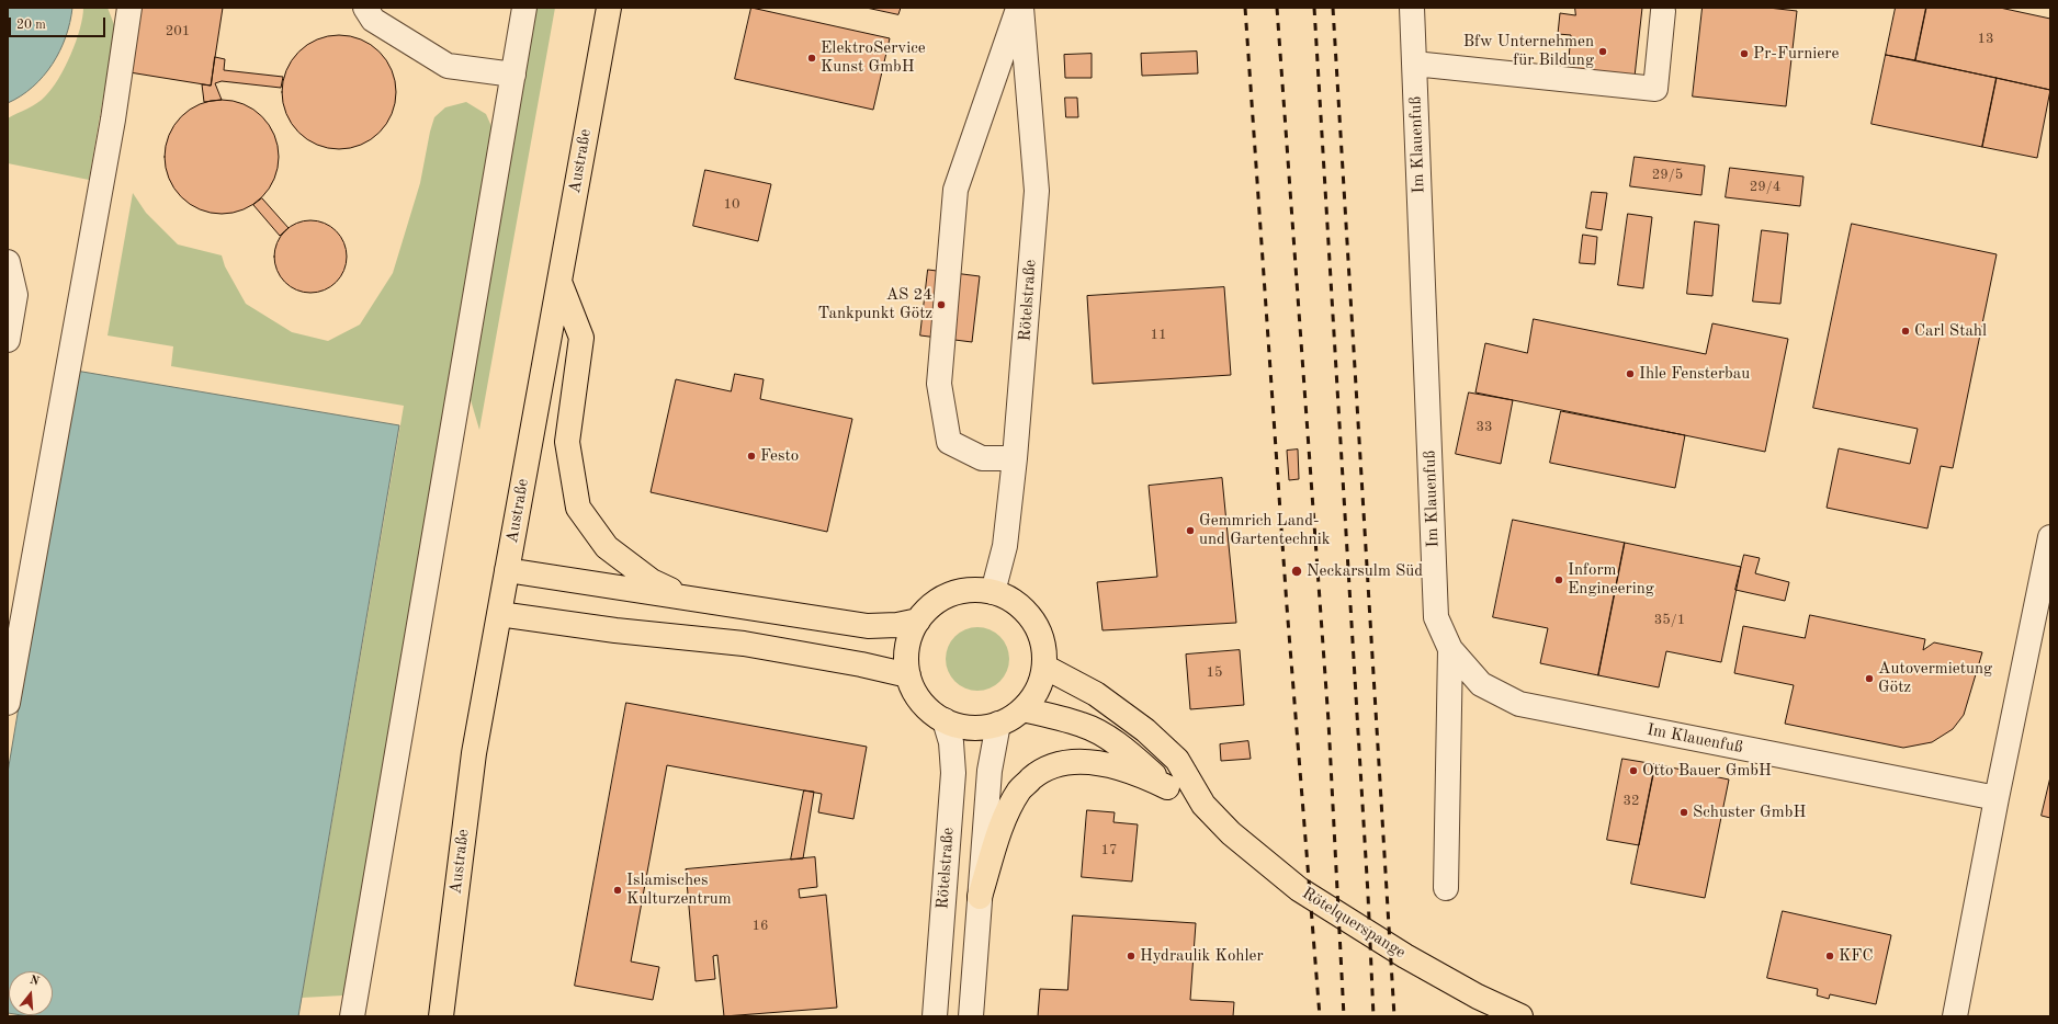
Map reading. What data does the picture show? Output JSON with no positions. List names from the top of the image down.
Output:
{
  "streets": {
    "main road": ["Austraße", "Rötelquerspange"],
    "street": ["Im Klauenfuß", "Rötelstraße"]
  },
  "crossings": [
    ["Rötelstraße", "Rötelquerspange"]
  ],
  "places": [
    "Bfw Unternehmen für Bildung",
    "Pr-Furniere",
    "ElektroService Kunst GmbH",
    "AS 24 Tankpunkt Götz",
    "Carl Stahl",
    "Ihle Fensterbau",
    "Festo",
    "Gemmrich Land- und Gartentechnik",
    "Neckarsulm Süd",
    "Inform Engineering",
    "Autovermietung Götz",
    "Otto Bauer GmbH",
    "Schuster GmbH",
    "Islamisches Kulturzentrum",
    "Hydraulik Kohler",
    "KFC"
  ],
  "house_numbers": [
    "201",
    "13",
    "29/5",
    "29/4",
    "10",
    "11",
    "33",
    "35/1",
    "15",
    "32",
    "17",
    "16"
  ],
  "scale_bar": "20 m",
  "north": "top"
}
